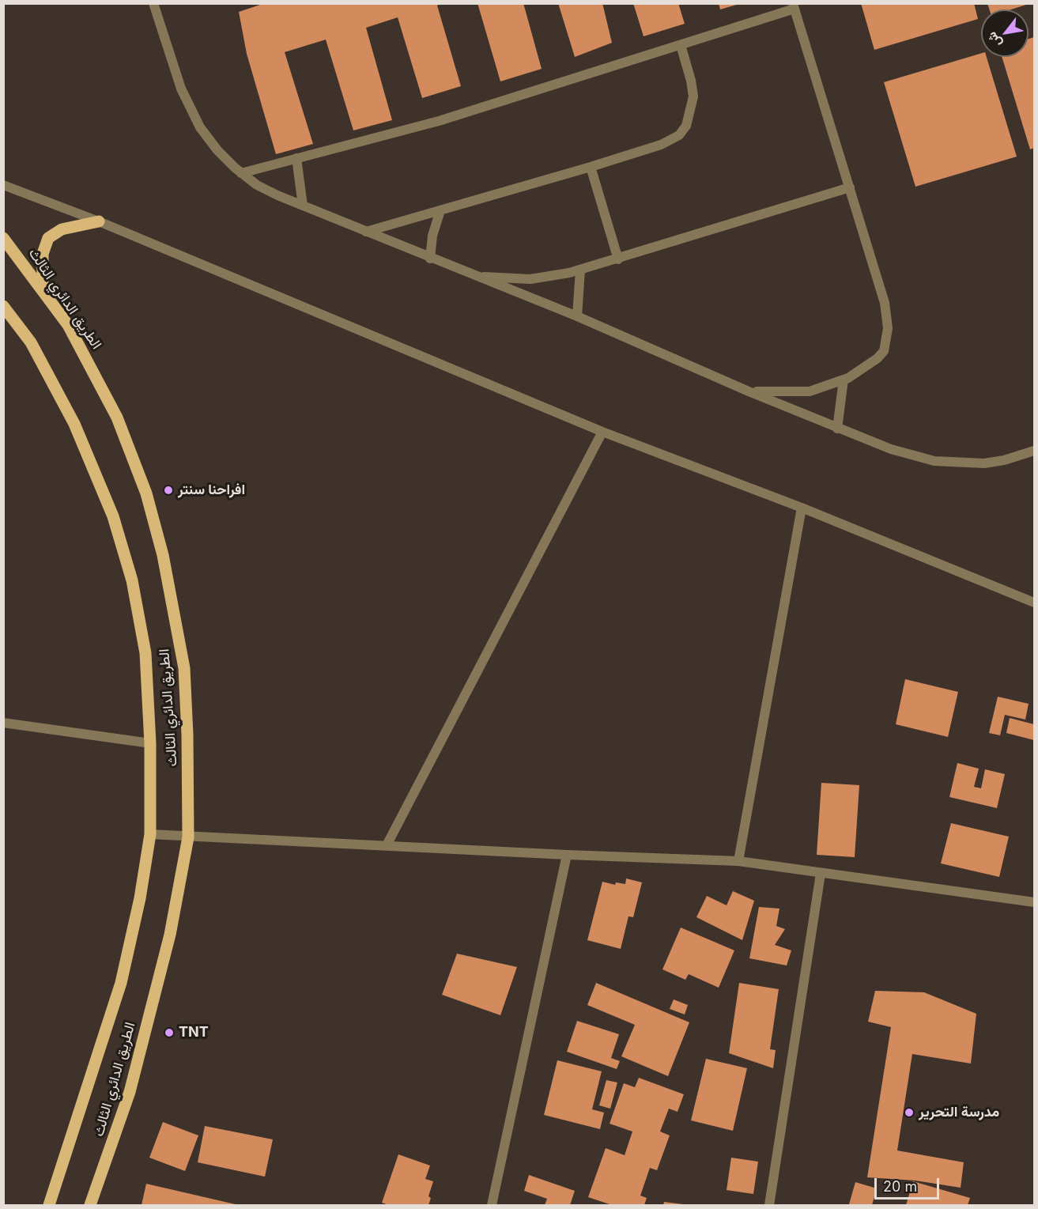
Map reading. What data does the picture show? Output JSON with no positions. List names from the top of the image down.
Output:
{
  "streets": {
    "main road": ["الطريق الدائري الثالث"]
  },
  "places": ["افراحنا سنتر", "TNT", "مدرسة التحرير"],
  "scale_bar": "20 m",
  "north": "bottom left"
}
